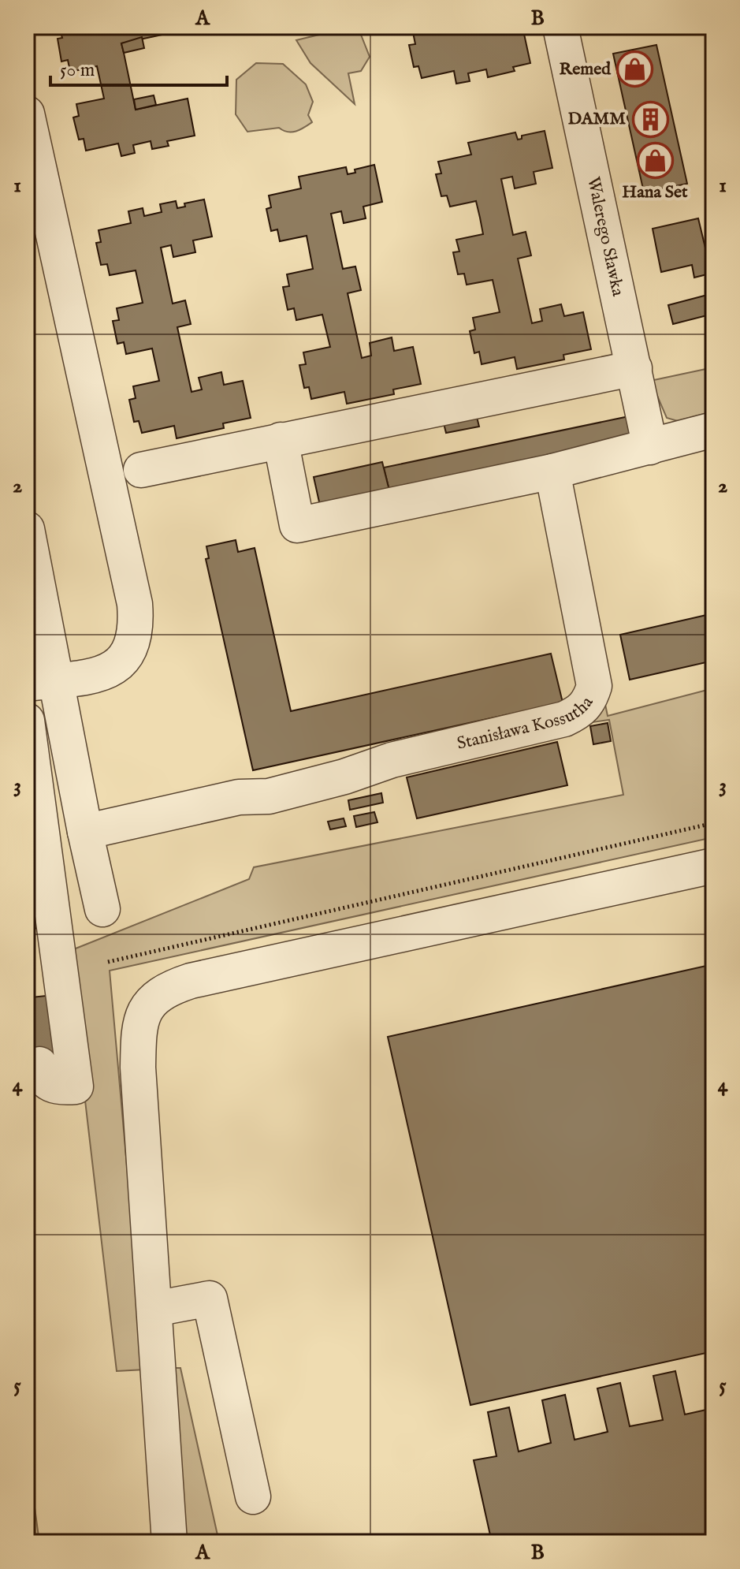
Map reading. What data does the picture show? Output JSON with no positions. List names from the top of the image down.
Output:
{
  "streets": {
    "street": ["Walerego Sławka", "Stanisława Kossutha"]
  },
  "places": {
    "shop": ["Remed", "Hana Set"],
    "building": ["DAMM"]
  },
  "scale_bar": "50 m",
  "grid": {
    "columns": ["A", "B"],
    "rows": [
      "1",
      "2",
      "3",
      "4",
      "5"
    ]
  }
}
